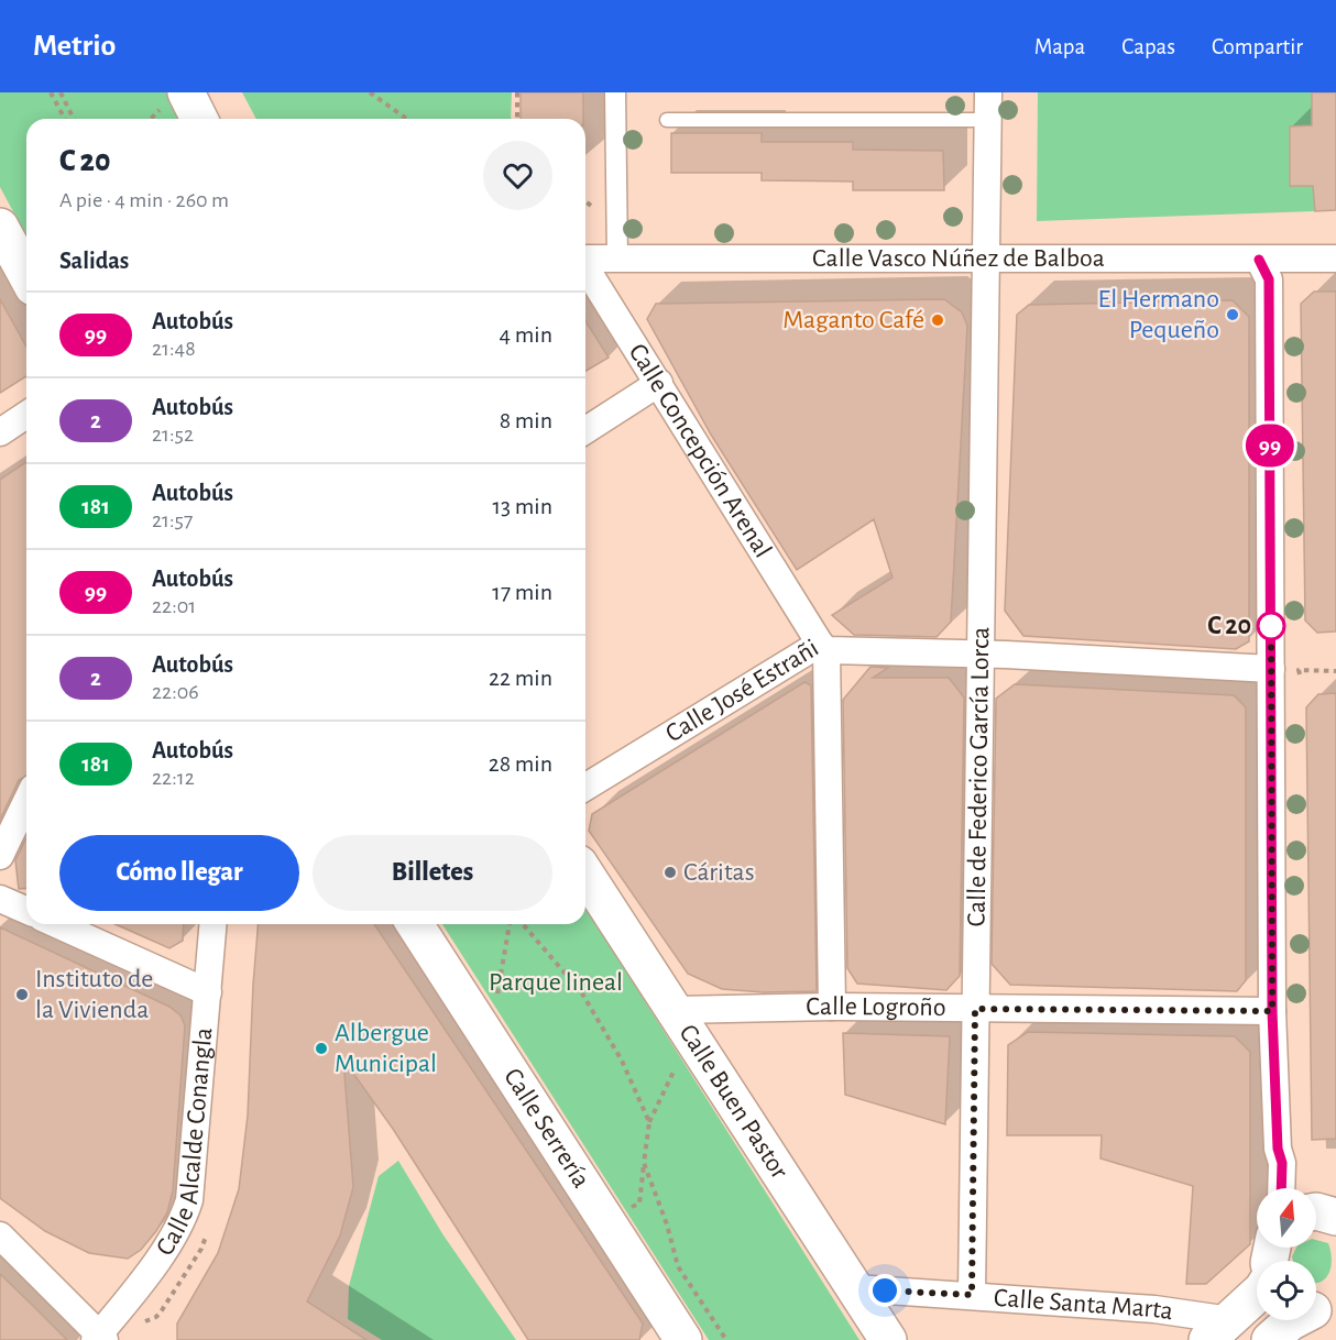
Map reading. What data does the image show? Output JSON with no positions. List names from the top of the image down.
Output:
{
  "streets": {
    "main road": ["Calle Buen Pastor", "Calle Serrería"],
    "street": [
      "Calle Vasco Núñez de Balboa",
      "Calle Concepción Arenal",
      "Calle José Estrañi",
      "Calle de Federico García Lorca",
      "Calle Logroño",
      "Calle Alcalde Conangla",
      "Calle Santa Marta"
    ]
  },
  "crossings": [
    ["Calle Vasco Núñez de Balboa", "Calle de Federico García Lorca"],
    ["Calle Concepción Arenal", "Calle José Estrañi"],
    ["Calle José Estrañi", "Calle de Federico García Lorca"],
    ["Calle de Federico García Lorca", "Calle Logroño"],
    ["Calle de Federico García Lorca", "Calle Santa Marta"],
    ["Calle Logroño", "Calle Buen Pastor"],
    ["Calle Buen Pastor", "Calle Santa Marta"]
  ],
  "parks": ["Parque lineal"],
  "places": [
    "El Hermano Pequeño",
    "Maganto Café",
    "C 20",
    "Cáritas",
    "Instituto de la Vivienda",
    "Albergue Municipal"
  ],
  "lines": ["bus line 99"],
  "north": "top",
  "page": {
    "header": "Metrio",
    "nav": ["Mapa", "Capas", "Compartir"],
    "on_map": "99",
    "heading": [
      ["C 20", "A pie · 4 min · 260 m"],
      "Salidas"
    ],
    "list": [
      {
        "mark": "99",
        "name": "Autobús",
        "note": "21:48",
        "value": "4 min"
      },
      {
        "mark": "2",
        "name": "Autobús",
        "note": "21:52",
        "value": "8 min"
      },
      {
        "mark": "181",
        "name": "Autobús",
        "note": "21:57",
        "value": "13 min"
      },
      {
        "mark": "99",
        "name": "Autobús",
        "note": "22:01",
        "value": "17 min"
      },
      {
        "mark": "2",
        "name": "Autobús",
        "note": "22:06",
        "value": "22 min"
      },
      {
        "mark": "181",
        "name": "Autobús",
        "note": "22:12",
        "value": "28 min"
      }
    ],
    "buttons": ["Cómo llegar", "Billetes"]
  }
}
